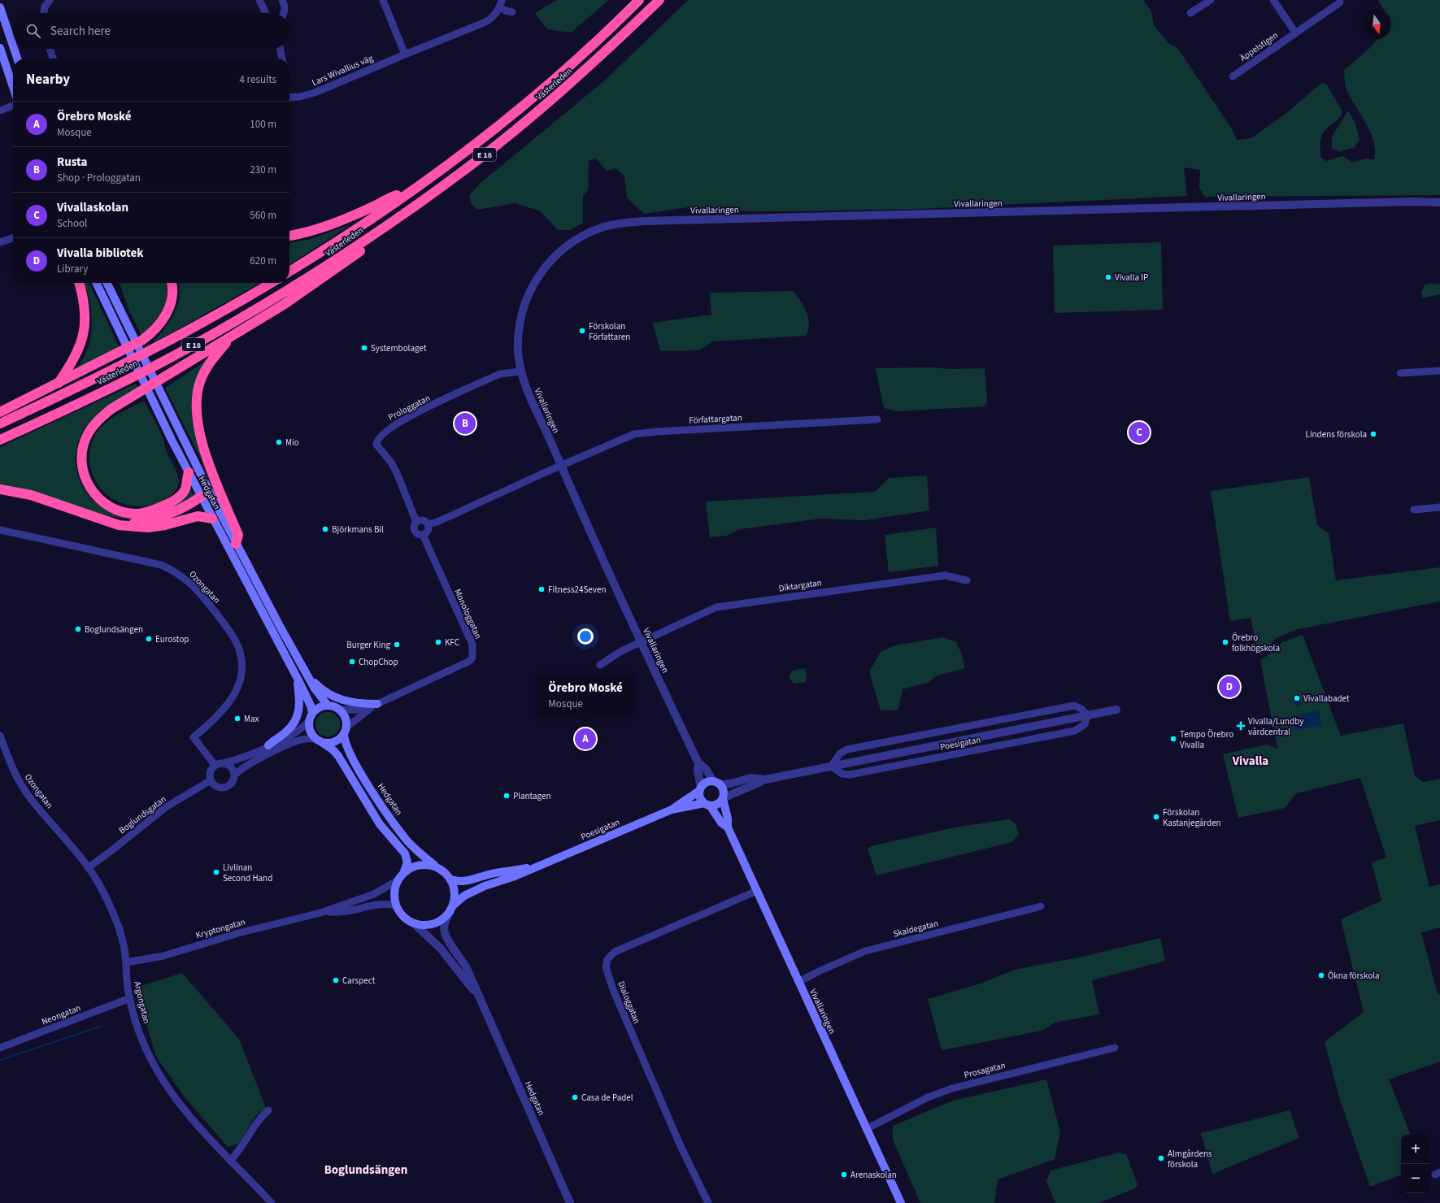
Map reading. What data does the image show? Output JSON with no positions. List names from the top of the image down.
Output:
{
  "streets": {
    "highway": ["Västerleden", "E 18"],
    "main road": ["Vivallaringen", "Hedgatan", "Poesigatan"],
    "street": [
      "Äppelstigen",
      "Lars Wivallius väg",
      "Prologgatan",
      "Författargatan",
      "Diktargatan",
      "Ozongatan",
      "Monologgatan",
      "Boglundsgatan",
      "Kryptongatan",
      "Skaldegatan",
      "Argongatan",
      "Dialoggatan",
      "Neongatan",
      "Prosagatan"
    ]
  },
  "crossings": [
    ["Västerleden", "E 18"],
    ["E 18", "Hedgatan"],
    ["Vivallaringen", "Prologgatan"],
    ["Vivallaringen", "Författargatan"],
    ["Vivallaringen", "Diktargatan"],
    ["Vivallaringen", "Poesigatan"],
    ["Vivallaringen", "Skaldegatan"],
    ["Vivallaringen", "Dialoggatan"],
    ["Vivallaringen", "Prosagatan"],
    ["Prologgatan", "Monologgatan"],
    ["Hedgatan", "Monologgatan"],
    ["Hedgatan", "Poesigatan"],
    ["Hedgatan", "Kryptongatan"],
    ["Ozongatan", "Boglundsgatan"],
    ["Ozongatan", "Argongatan"],
    ["Poesigatan", "Kryptongatan"],
    ["Boglundsgatan", "Argongatan"],
    ["Kryptongatan", "Argongatan"],
    ["Argongatan", "Neongatan"]
  ],
  "districts": ["Vivalla", "Boglundsängen"],
  "places": {
    "other": [
      "Vivalla IP",
      "Förskolan Författaren",
      "Systembolaget",
      "Lindens förskola",
      "Mio",
      "Björkmans Bil",
      "Fitness24Seven",
      "Boglundsängen",
      "Eurostop",
      "KFC",
      "Örebro folkhögskola",
      "Burger King",
      "ChopChop",
      "Vivallabadet",
      "Max",
      "Tempo Örebro Vivalla",
      "Plantagen",
      "Förskolan Kastanjegården",
      "Livlinan Second Hand",
      "Ökna förskola",
      "Carspect",
      "Casa de Padel",
      "Almgårdens förskola",
      "Arenaskolan"
    ],
    "health": ["Vivalla/Lundby vårdcentral"]
  },
  "north": "bottom",
  "page": {
    "search": "Search here",
    "heading": ["Nearby", "4 results"],
    "list": [
      {
        "mark": "A",
        "name": "Örebro Moské",
        "note": "Mosque",
        "value": "100 m"
      },
      {
        "mark": "B",
        "name": "Rusta",
        "note": "Shop · Prologgatan",
        "value": "230 m"
      },
      {
        "mark": "C",
        "name": "Vivallaskolan",
        "note": "School",
        "value": "560 m"
      },
      {
        "mark": "D",
        "name": "Vivalla bibliotek",
        "note": "Library",
        "value": "620 m"
      }
    ],
    "pins": [
      "B",
      "C",
      "D",
      "A"
    ],
    "popup": ["Örebro Moské", "Mosque"],
    "map_buttons": ["+", "−"]
  }
}
